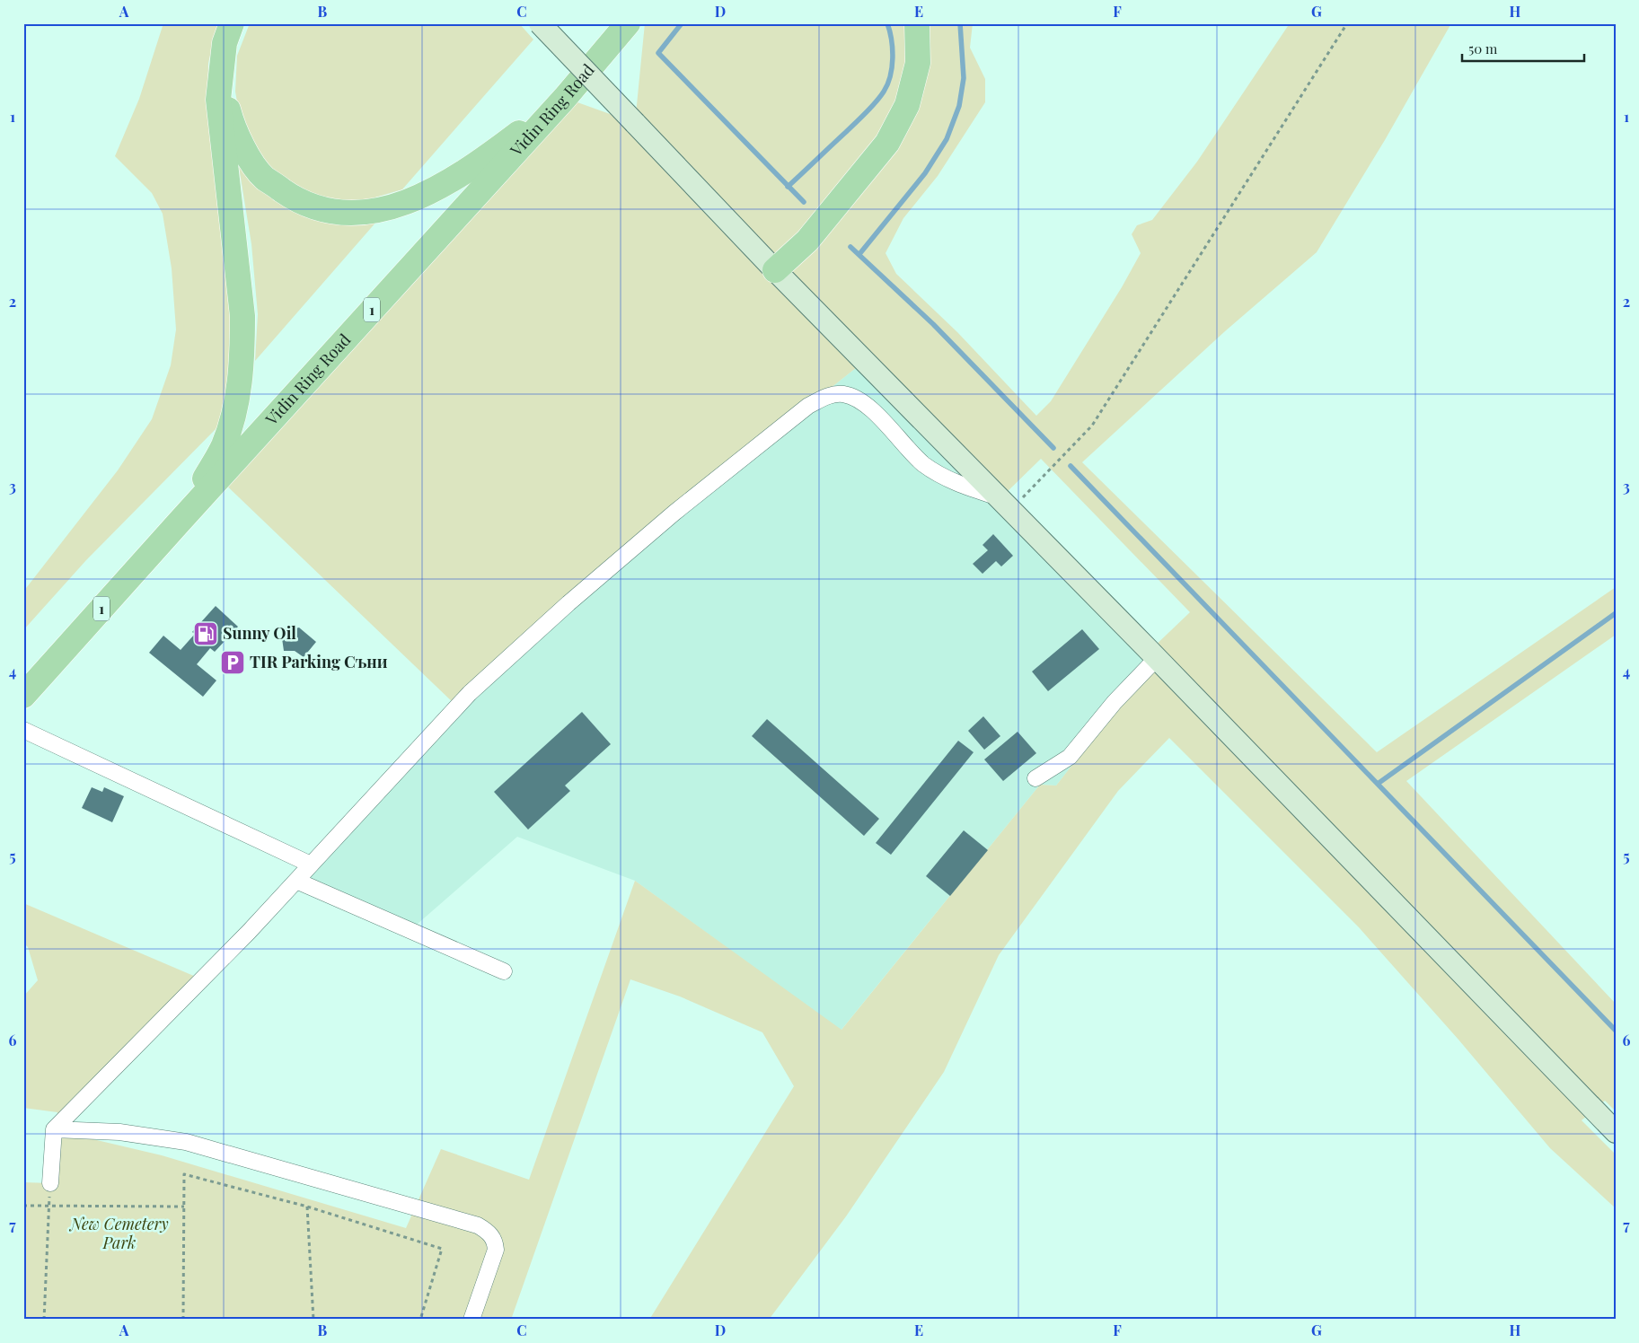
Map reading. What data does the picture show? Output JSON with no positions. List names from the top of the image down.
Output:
{
  "streets": {
    "main road": ["Vidin Ring Road", "1"]
  },
  "parks": ["New Cemetery Park"],
  "places": {
    "fuel station": ["Sunny Oil"],
    "parking": ["TIR Parking Съни"]
  },
  "scale_bar": "50 m",
  "grid": {
    "columns": [
      "A",
      "B",
      "C",
      "D",
      "E",
      "F",
      "G",
      "H"
    ],
    "rows": [
      "1",
      "2",
      "3",
      "4",
      "5",
      "6",
      "7"
    ]
  }
}
